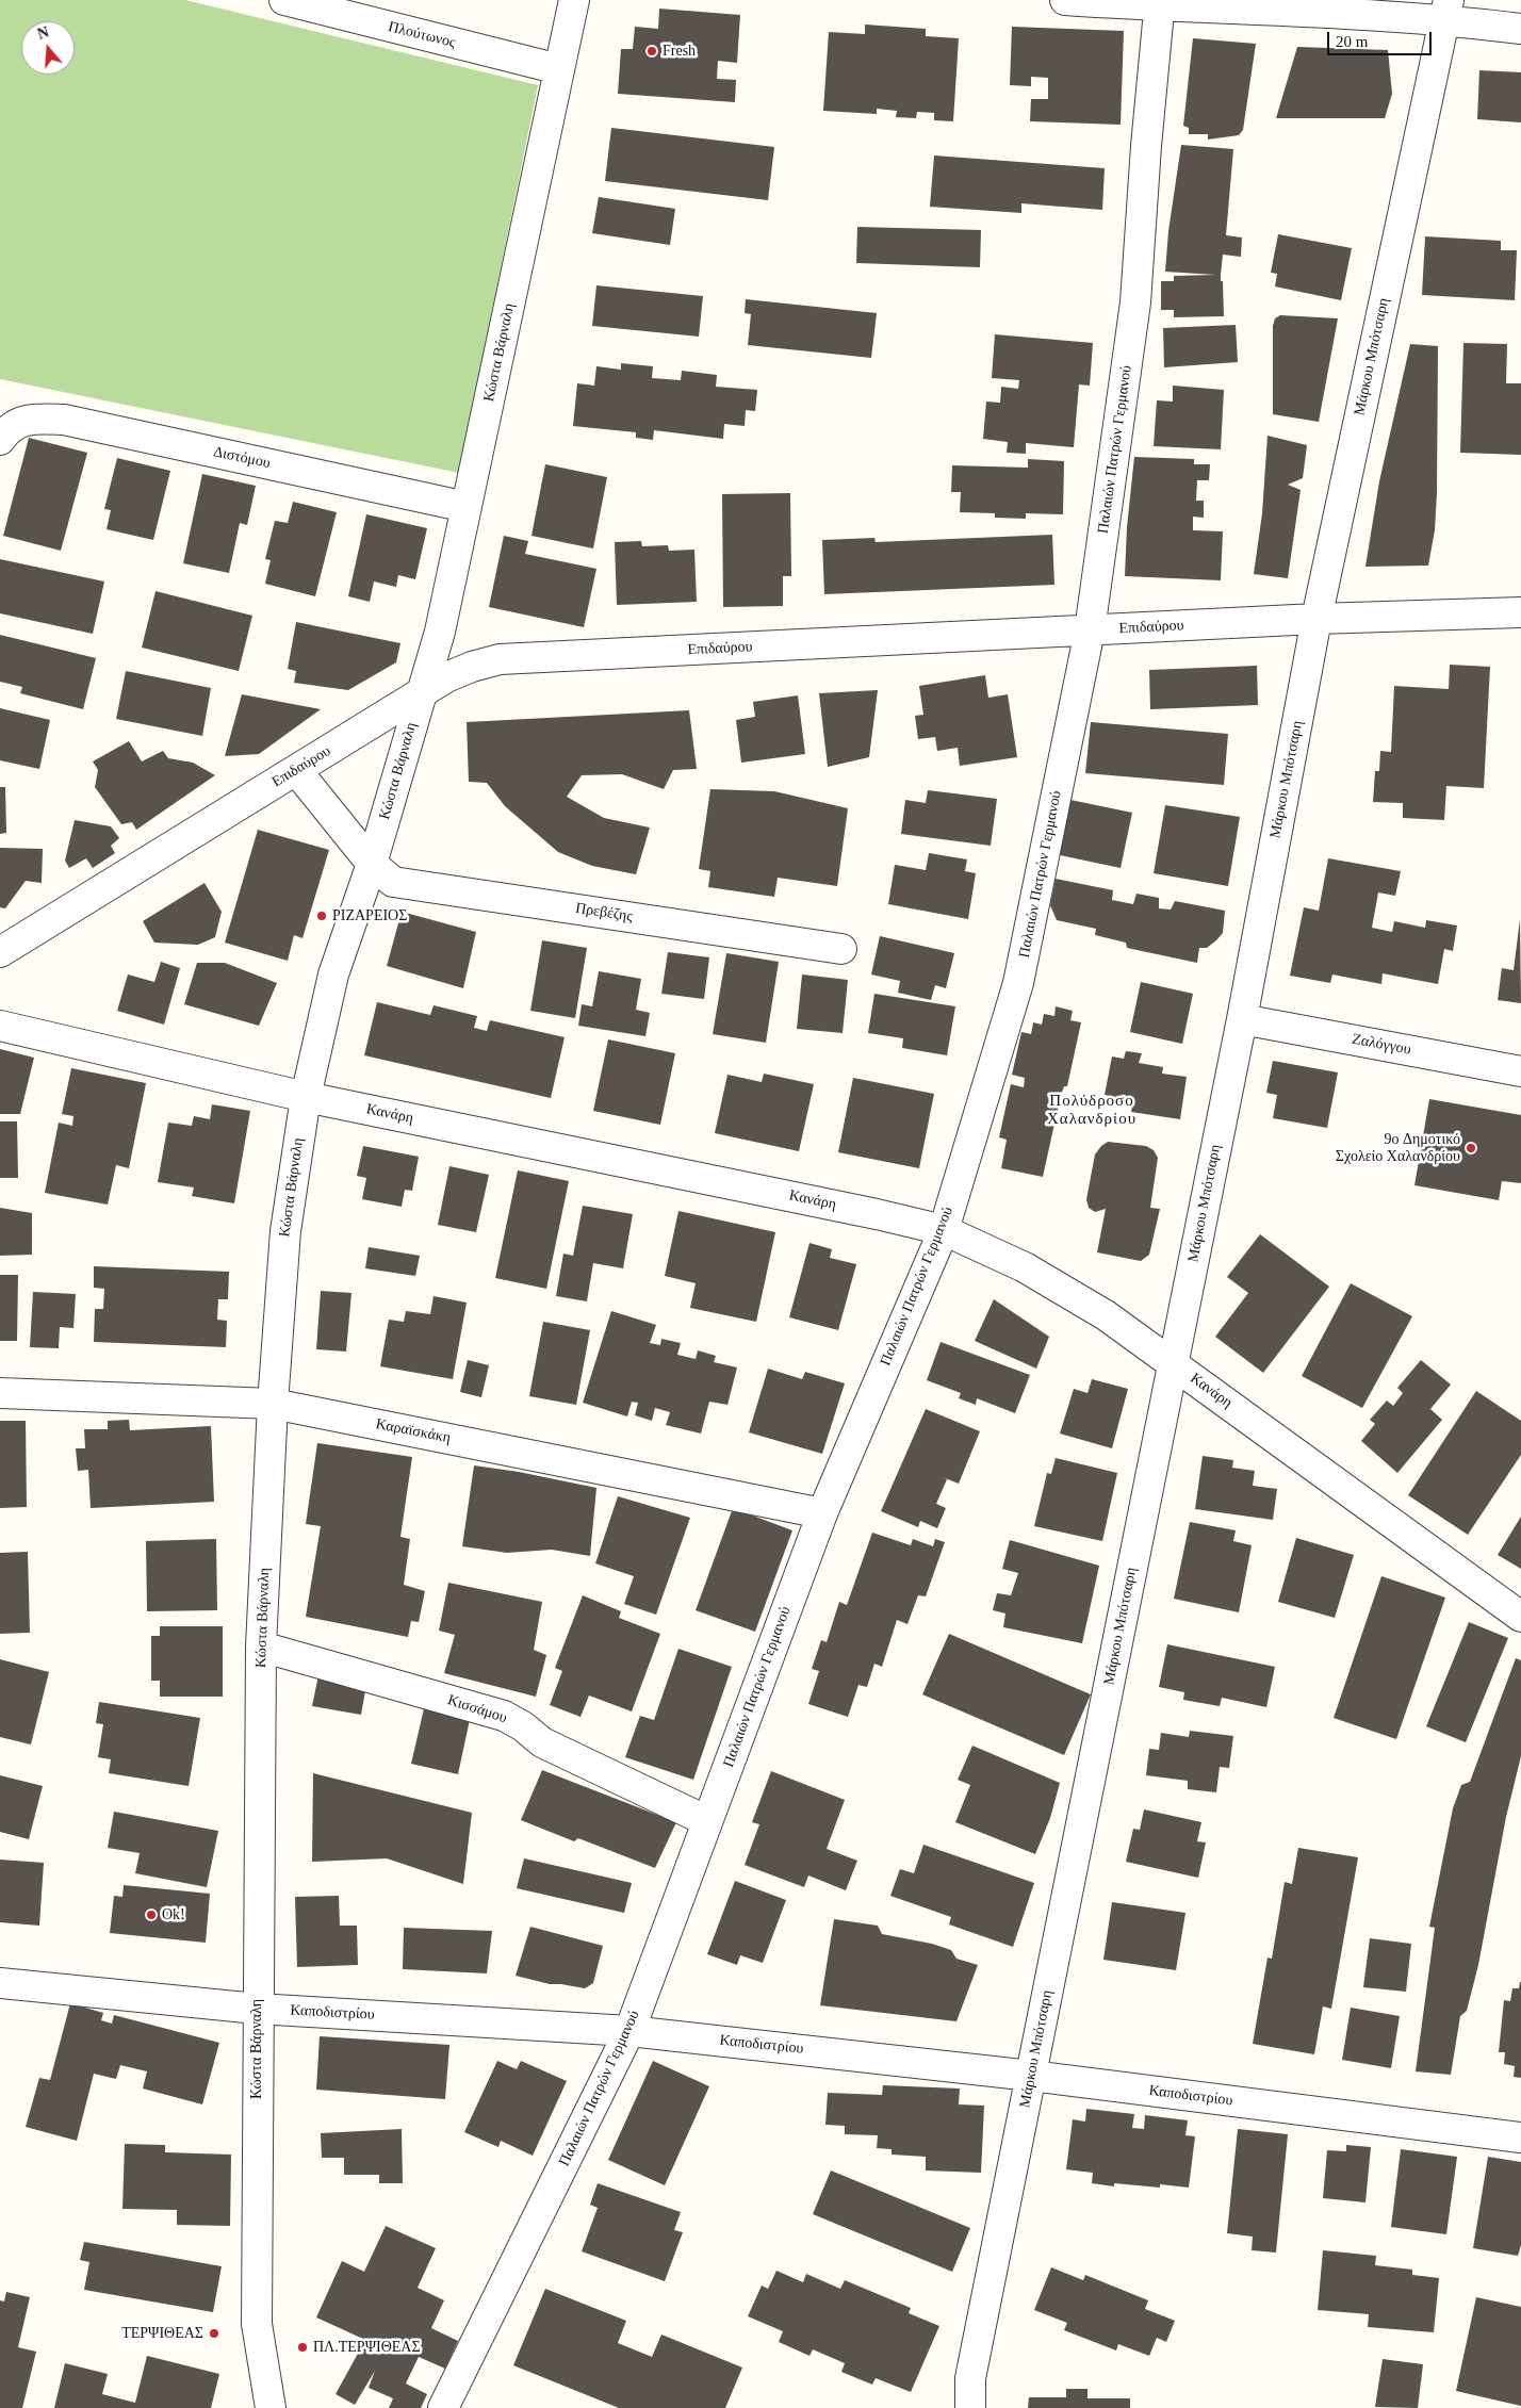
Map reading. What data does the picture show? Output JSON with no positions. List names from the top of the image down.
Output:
{
  "streets": {
    "street": [
      "Πλούτωνος",
      "Κώστα Βάρναλη",
      "Μάρκου Μπότσαρη",
      "Παλαιών Πατρών Γερμανού",
      "Διστόμου",
      "Επιδαύρου",
      "Πρεβέζης",
      "Ζαλόγγου",
      "Κανάρη",
      "Καραϊσκάκη",
      "Κισσάμου",
      "Καποδιστρίου"
    ]
  },
  "crossings": [
    ["Πλούτωνος", "Κώστα Βάρναλη"],
    ["Κώστα Βάρναλη", "Διστόμου"],
    ["Κώστα Βάρναλη", "Επιδαύρου"],
    ["Κώστα Βάρναλη", "Πρεβέζης"],
    ["Κώστα Βάρναλη", "Κανάρη"],
    ["Κώστα Βάρναλη", "Καραϊσκάκη"],
    ["Κώστα Βάρναλη", "Κισσάμου"],
    ["Κώστα Βάρναλη", "Καποδιστρίου"],
    ["Μάρκου Μπότσαρη", "Επιδαύρου"],
    ["Μάρκου Μπότσαρη", "Ζαλόγγου"],
    ["Μάρκου Μπότσαρη", "Κανάρη"],
    ["Μάρκου Μπότσαρη", "Καποδιστρίου"],
    ["Παλαιών Πατρών Γερμανού", "Επιδαύρου"],
    ["Παλαιών Πατρών Γερμανού", "Κανάρη"],
    ["Παλαιών Πατρών Γερμανού", "Καραϊσκάκη"],
    ["Παλαιών Πατρών Γερμανού", "Κισσάμου"],
    ["Παλαιών Πατρών Γερμανού", "Καποδιστρίου"],
    ["Επιδαύρου", "Πρεβέζης"]
  ],
  "districts": ["Πολύδροσο Χαλανδρίου"],
  "places": [
    "Fresh",
    "ΡΙΖΑΡΕΙΟΣ",
    "9ο Δημοτικό Σχολείο Χαλανδρίου",
    "Ok!",
    "ΤΕΡΨΙΘΕΑΣ",
    "ΠΛ.ΤΕΡΨΙΘΕΑΣ"
  ],
  "scale_bar": "20 m",
  "north": "top"
}
